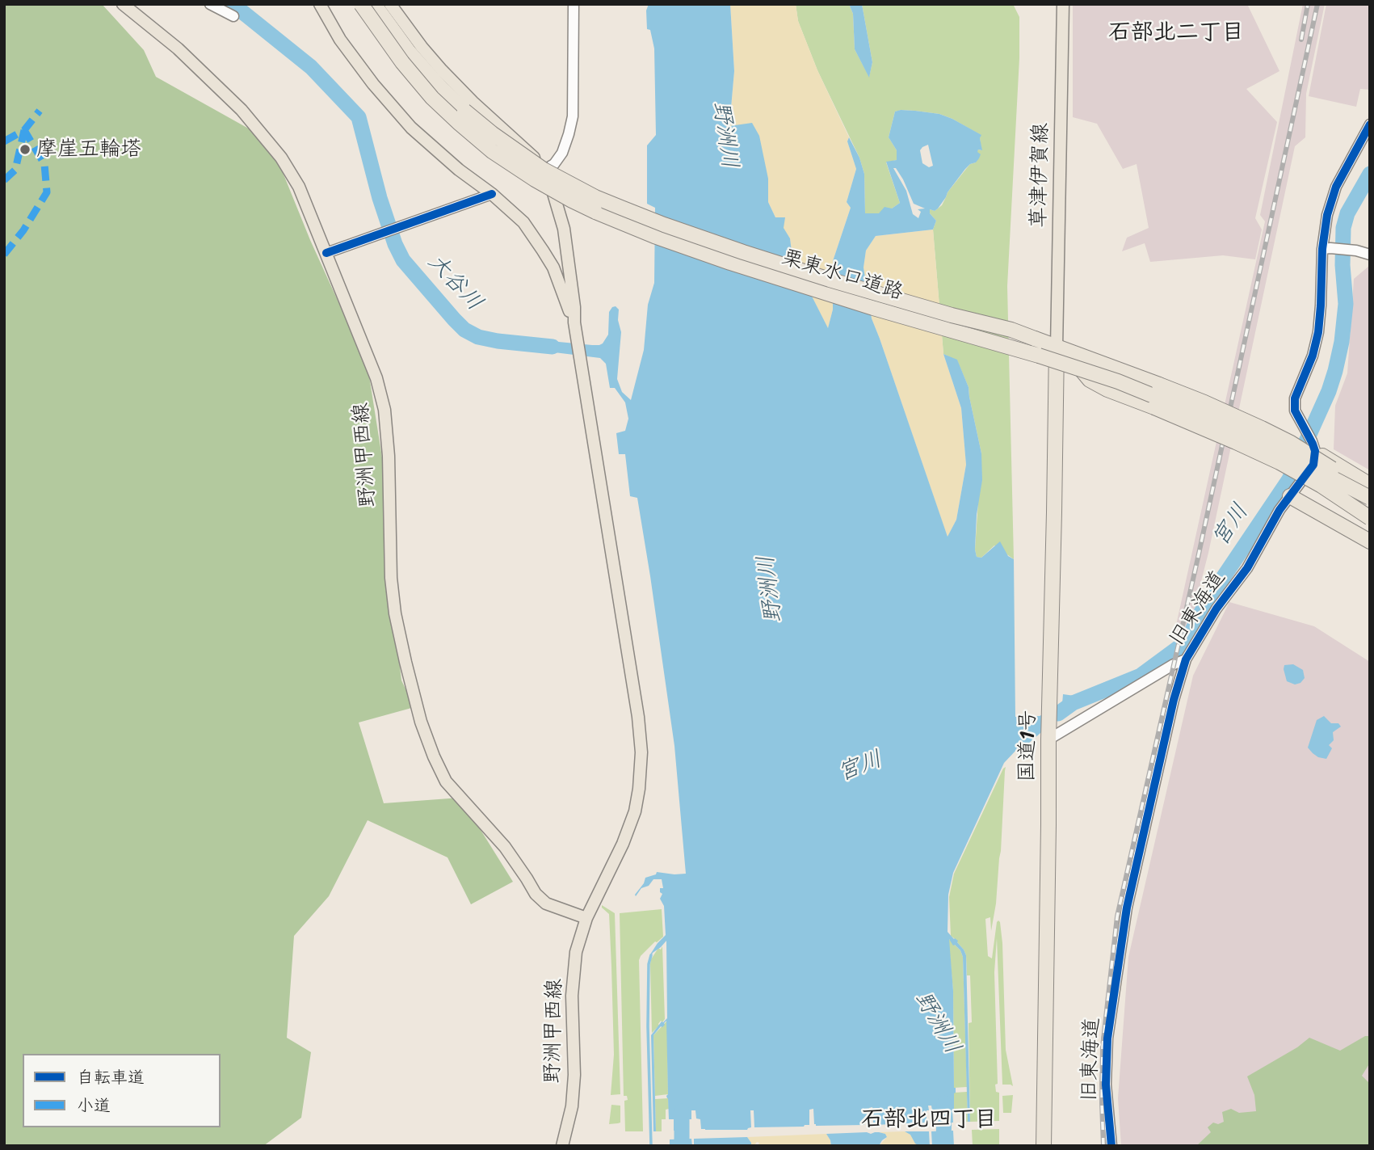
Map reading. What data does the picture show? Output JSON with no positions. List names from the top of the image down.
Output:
{
  "streets": {
    "highway": ["栗東水口道路", "国道1号"],
    "main road": ["草津伊賀線", "野洲甲西線"],
    "street": ["旧東海道"]
  },
  "crossings": [
    ["草津伊賀線", "栗東水口道路"],
    ["草津伊賀線", "国道1号"],
    ["栗東水口道路", "国道1号"]
  ],
  "districts": ["石部北二丁目", "石部北四丁目"],
  "water": ["野洲川", "大谷川", "宮川"],
  "places": ["摩崖五輪塔"],
  "legend": ["自転車道", "小道"]
}
